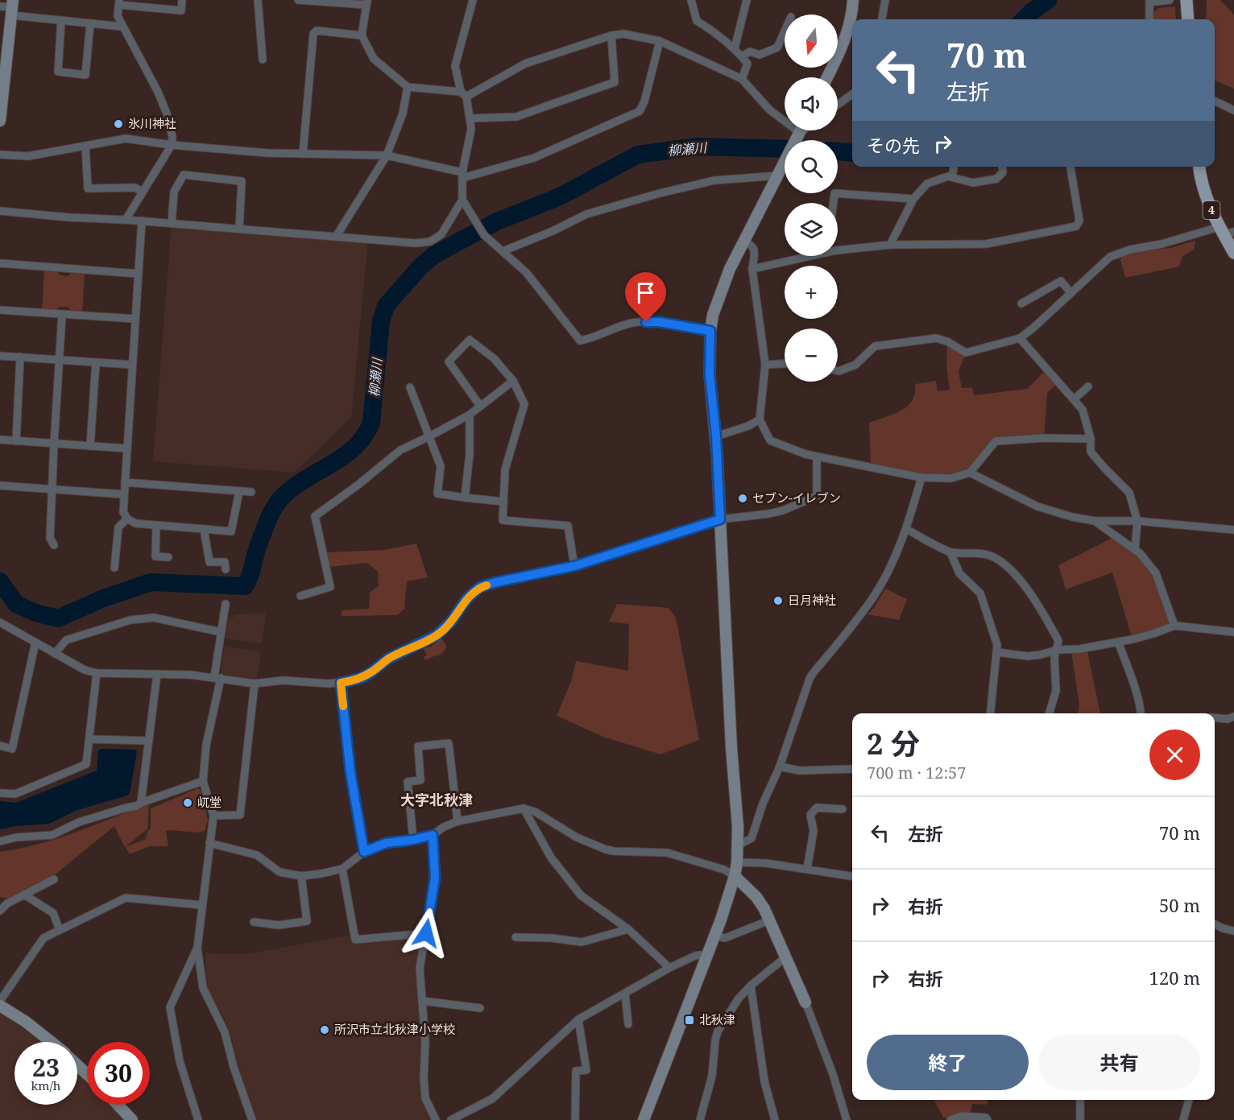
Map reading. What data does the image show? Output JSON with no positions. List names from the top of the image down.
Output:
{
  "streets": {
    "main road": ["4"]
  },
  "districts": ["大字北秋津"],
  "water": ["柳瀬川"],
  "places": {
    "other": [
      "氷川神社",
      "セブン-イレブン",
      "日月神社",
      "屼堂",
      "所沢市立北秋津小学校"
    ],
    "transit": ["北秋津"]
  },
  "north": "bottom",
  "page": {
    "map_buttons": ["+", "−"],
    "turn": ["70 m", "左折"],
    "then": "その先",
    "heading": ["2 分", "700 m · 12:57"],
    "list": [
      {
        "name": "左折",
        "value": "70 m"
      },
      {
        "name": "右折",
        "value": "50 m"
      },
      {
        "name": "右折",
        "value": "120 m"
      }
    ],
    "buttons": ["終了", "共有"],
    "speed": "23 km/h",
    "limit": "30"
  }
}
